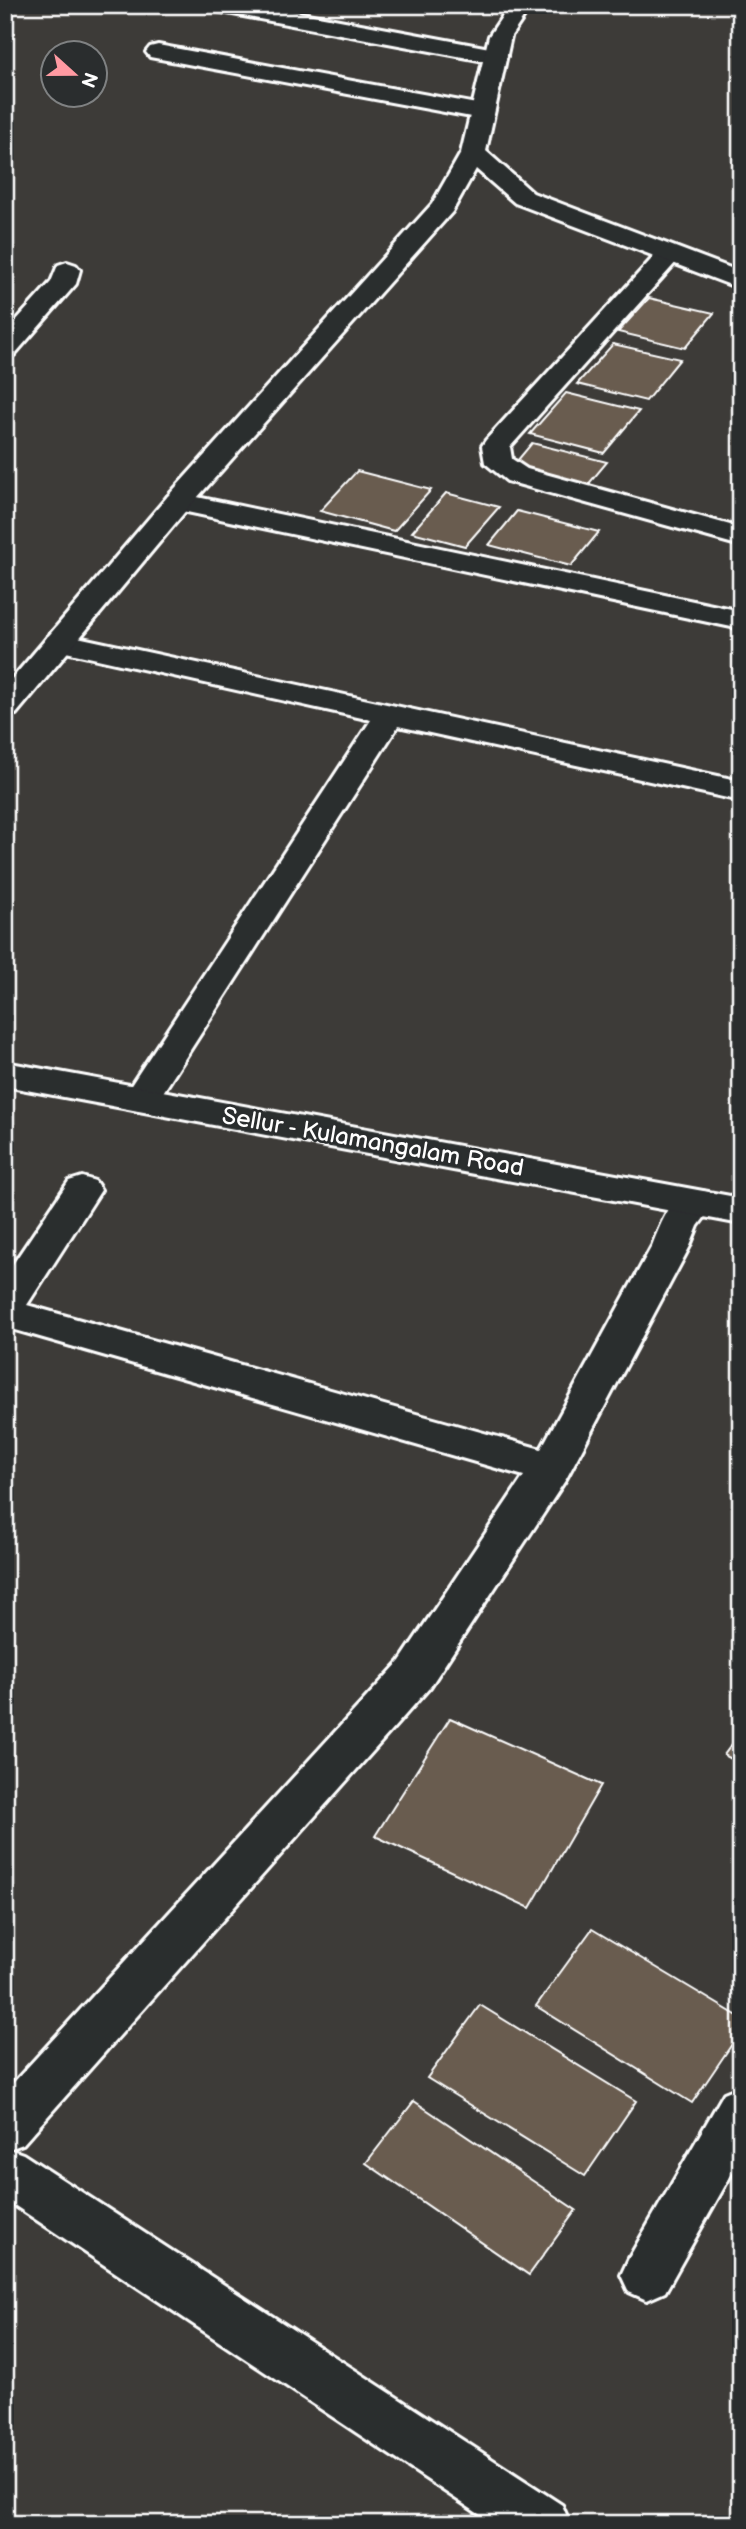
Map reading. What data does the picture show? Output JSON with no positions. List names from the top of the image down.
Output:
{
  "streets": {
    "street": ["Sellur - Kulamangalam Road"]
  },
  "north": "right"
}
